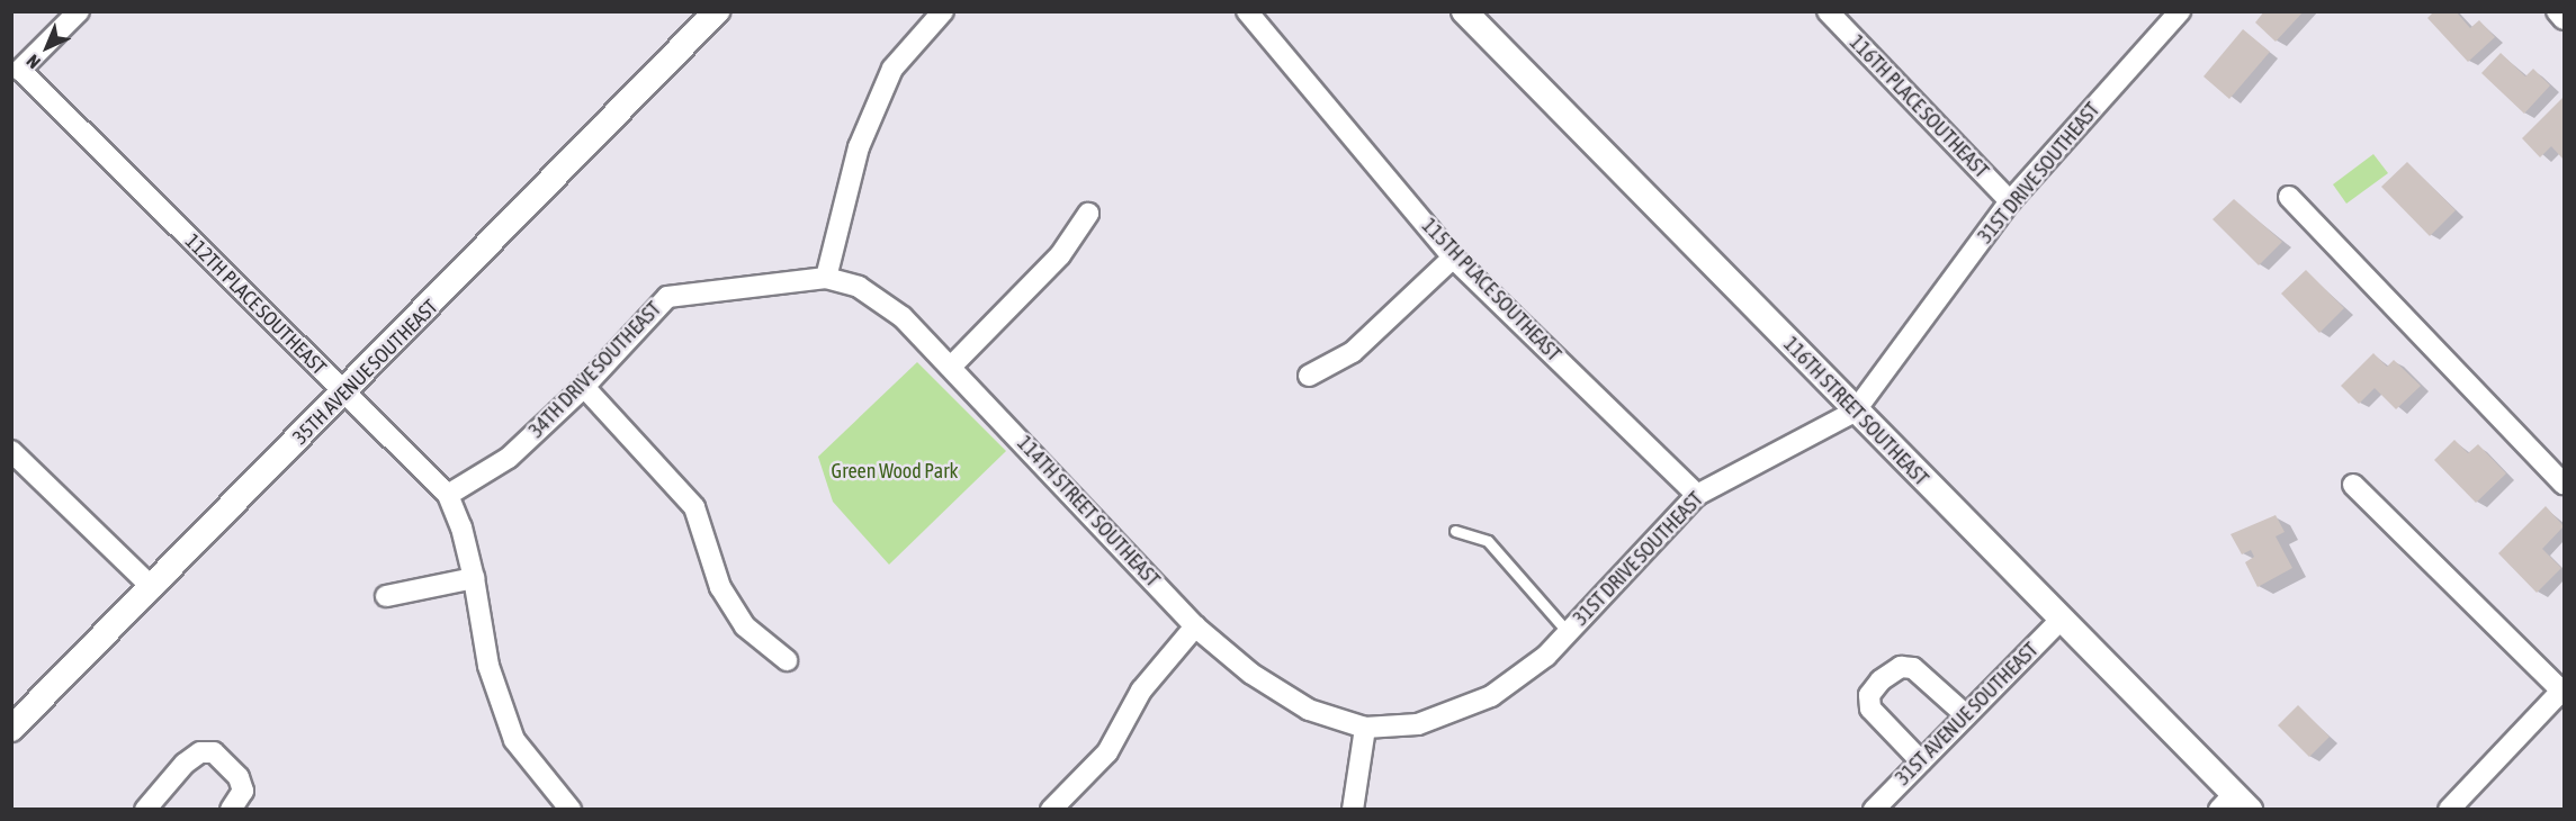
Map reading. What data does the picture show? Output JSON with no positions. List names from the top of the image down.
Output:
{
  "streets": {
    "street": [
      "116TH PLACE SOUTHEAST",
      "31ST DRIVE SOUTHEAST",
      "115TH PLACE SOUTHEAST",
      "112TH PLACE SOUTHEAST",
      "34TH DRIVE SOUTHEAST",
      "35TH AVENUE SOUTHEAST",
      "116TH STREET SOUTHEAST",
      "114TH STREET SOUTHEAST",
      "31ST AVENUE SOUTHEAST"
    ]
  },
  "crossings": [
    ["116TH PLACE SOUTHEAST", "31ST DRIVE SOUTHEAST"],
    ["31ST DRIVE SOUTHEAST", "115TH PLACE SOUTHEAST"],
    ["31ST DRIVE SOUTHEAST", "116TH STREET SOUTHEAST"],
    ["31ST DRIVE SOUTHEAST", "114TH STREET SOUTHEAST"],
    ["112TH PLACE SOUTHEAST", "34TH DRIVE SOUTHEAST"],
    ["112TH PLACE SOUTHEAST", "35TH AVENUE SOUTHEAST"],
    ["34TH DRIVE SOUTHEAST", "114TH STREET SOUTHEAST"],
    ["116TH STREET SOUTHEAST", "31ST AVENUE SOUTHEAST"]
  ],
  "parks": ["Green Wood Park"],
  "north": "bottom left"
}
